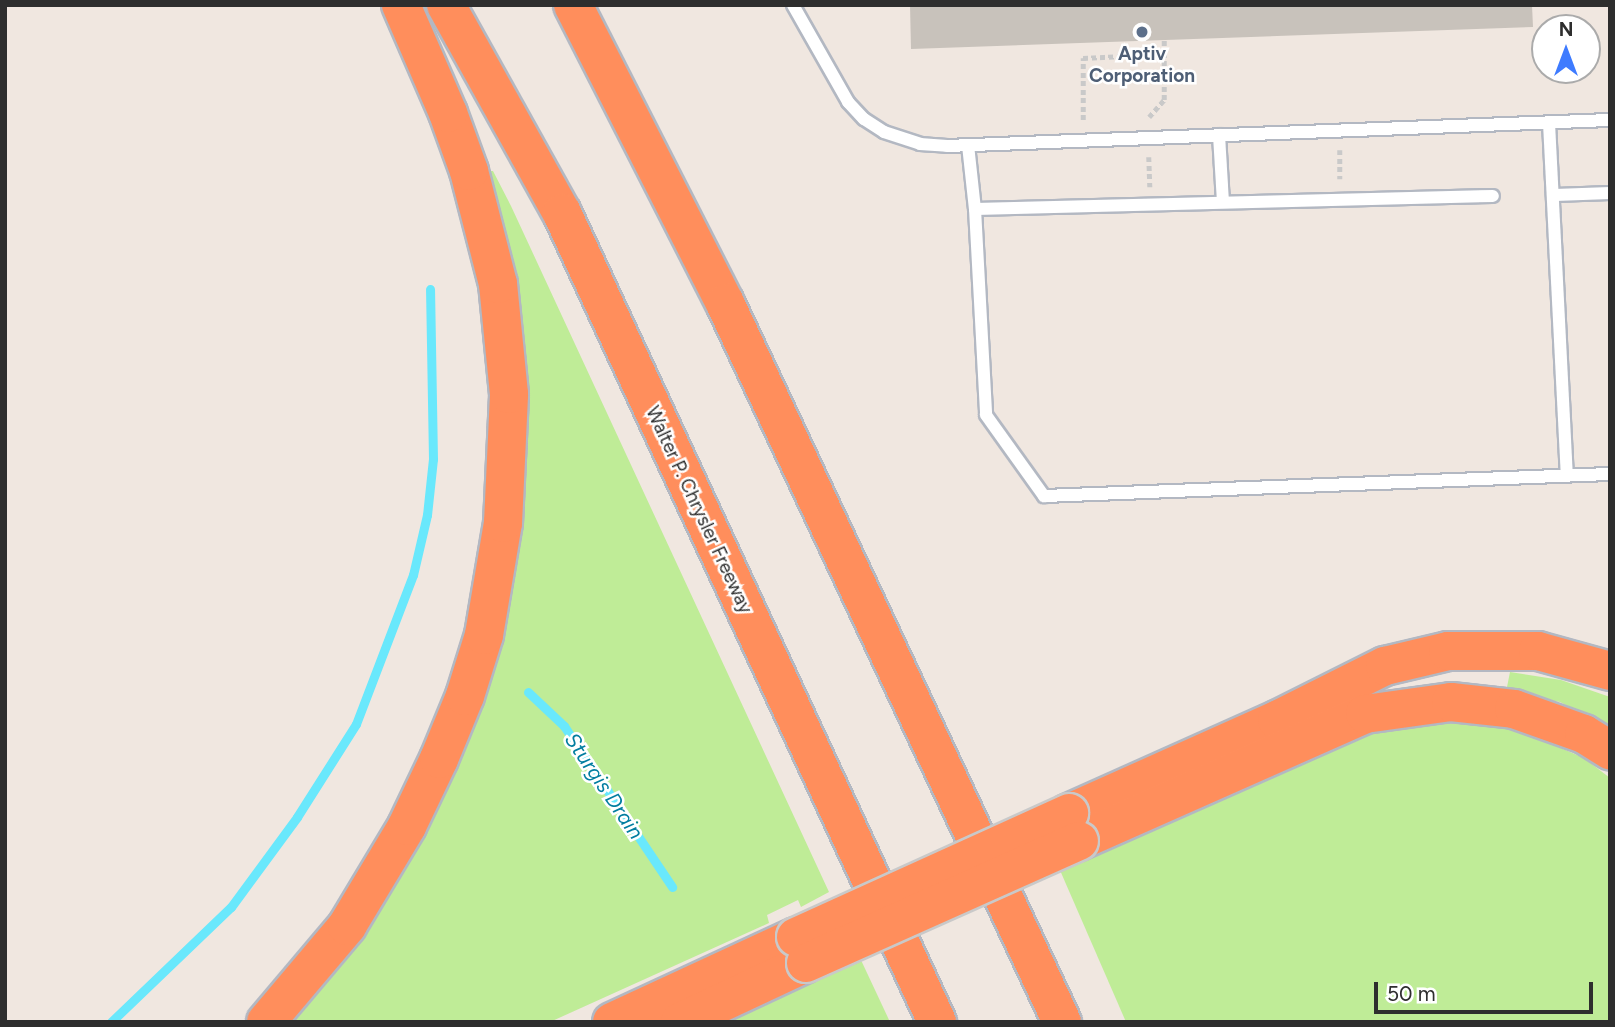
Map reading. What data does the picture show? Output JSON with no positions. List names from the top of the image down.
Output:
{
  "streets": {
    "highway": ["Walter P. Chrysler Freeway"]
  },
  "water": ["Sturgis Drain"],
  "places": ["Aptiv Corporation"],
  "scale_bar": "50 m",
  "north": "top"
}
